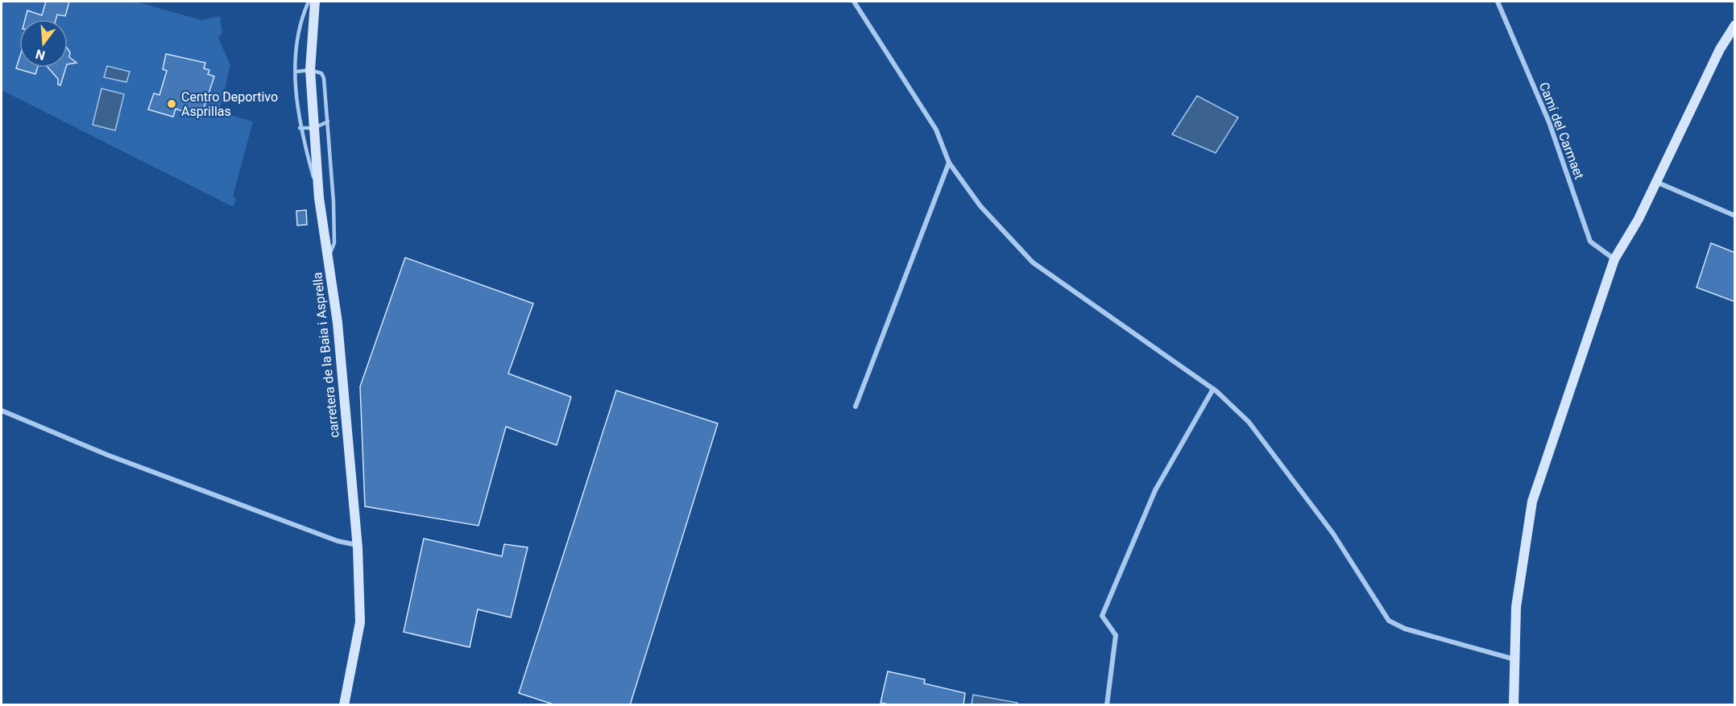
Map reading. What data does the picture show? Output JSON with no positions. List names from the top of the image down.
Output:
{
  "streets": {
    "main road": ["carretera de la Baia i Asprella"],
    "street": ["Camí del Carmaet"]
  },
  "places": ["Centro Deportivo Asprillas"],
  "north": "bottom"
}
